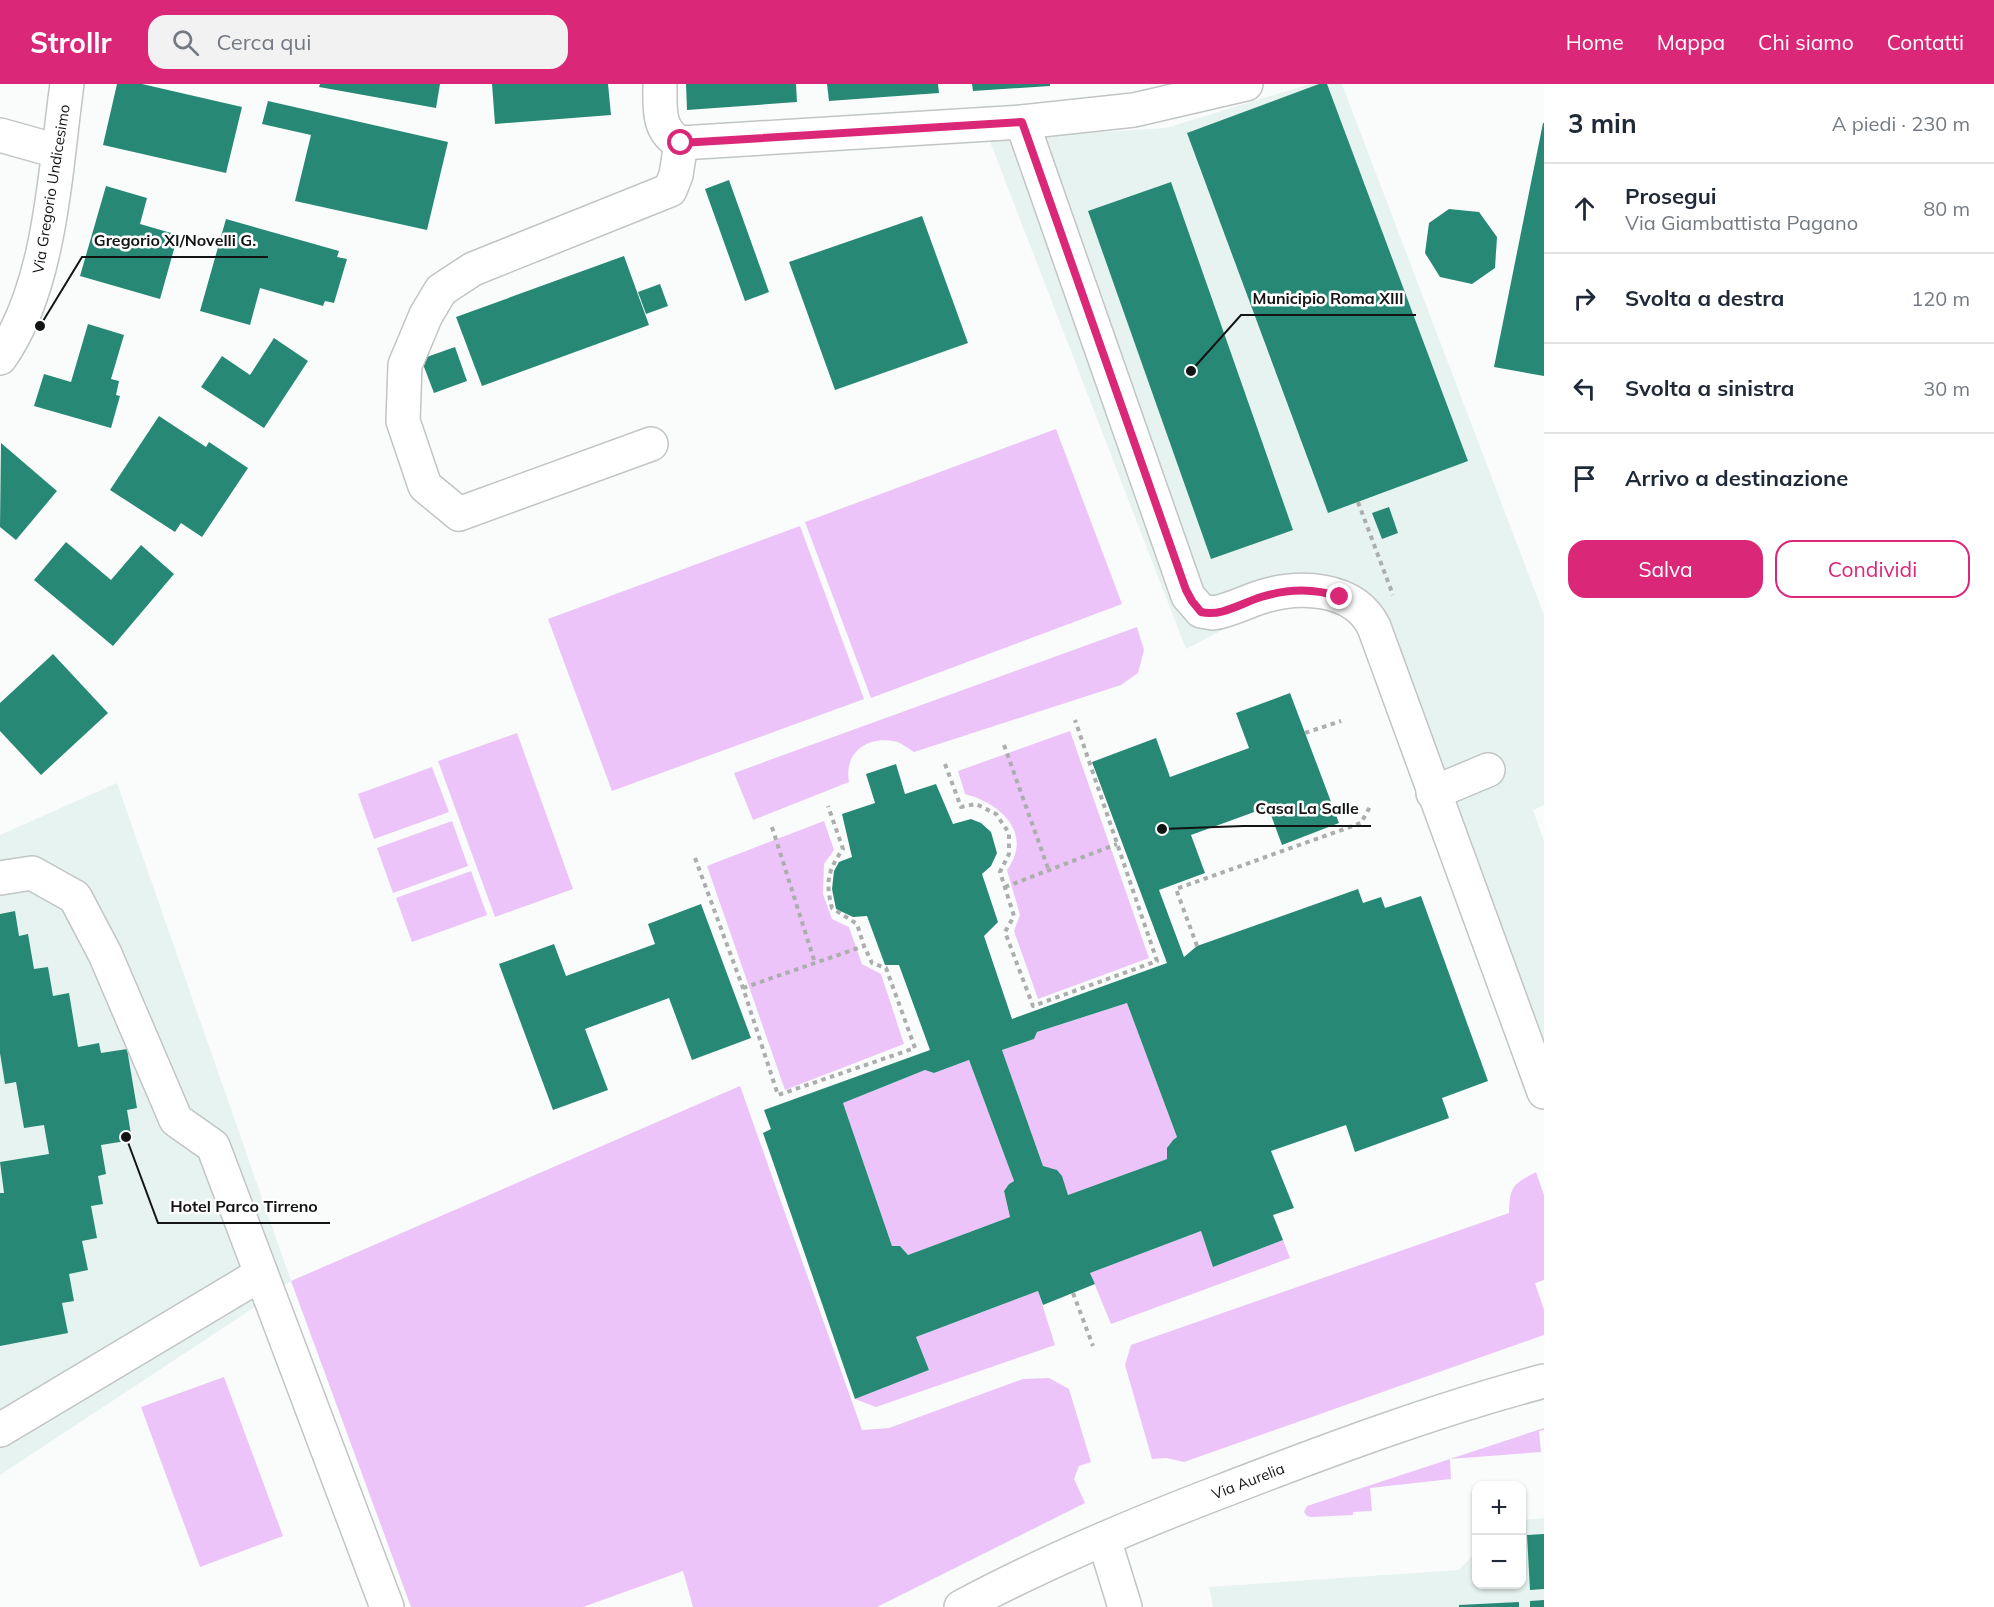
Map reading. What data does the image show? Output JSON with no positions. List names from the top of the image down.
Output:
{
  "streets": {
    "street": ["Via Gregorio Undicesimo", "Via Aurelia"]
  },
  "places": [
    "Gregorio XI/Novelli G.",
    "Municipio Roma XIII",
    "Casa La Salle",
    "Hotel Parco Tirreno"
  ],
  "page": {
    "header": "Strollr",
    "search": "Cerca qui",
    "nav": [
      "Home",
      "Mappa",
      "Chi siamo",
      "Contatti"
    ],
    "heading": ["3 min", "A piedi · 230 m"],
    "list": [
      ["Prosegui", "Via Giambattista Pagano", "80 m"],
      ["Svolta a destra", "120 m"],
      ["Svolta a sinistra", "30 m"],
      "Arrivo a destinazione"
    ],
    "buttons": ["Salva", "Condividi"],
    "map_buttons": ["+", "−"]
  }
}
